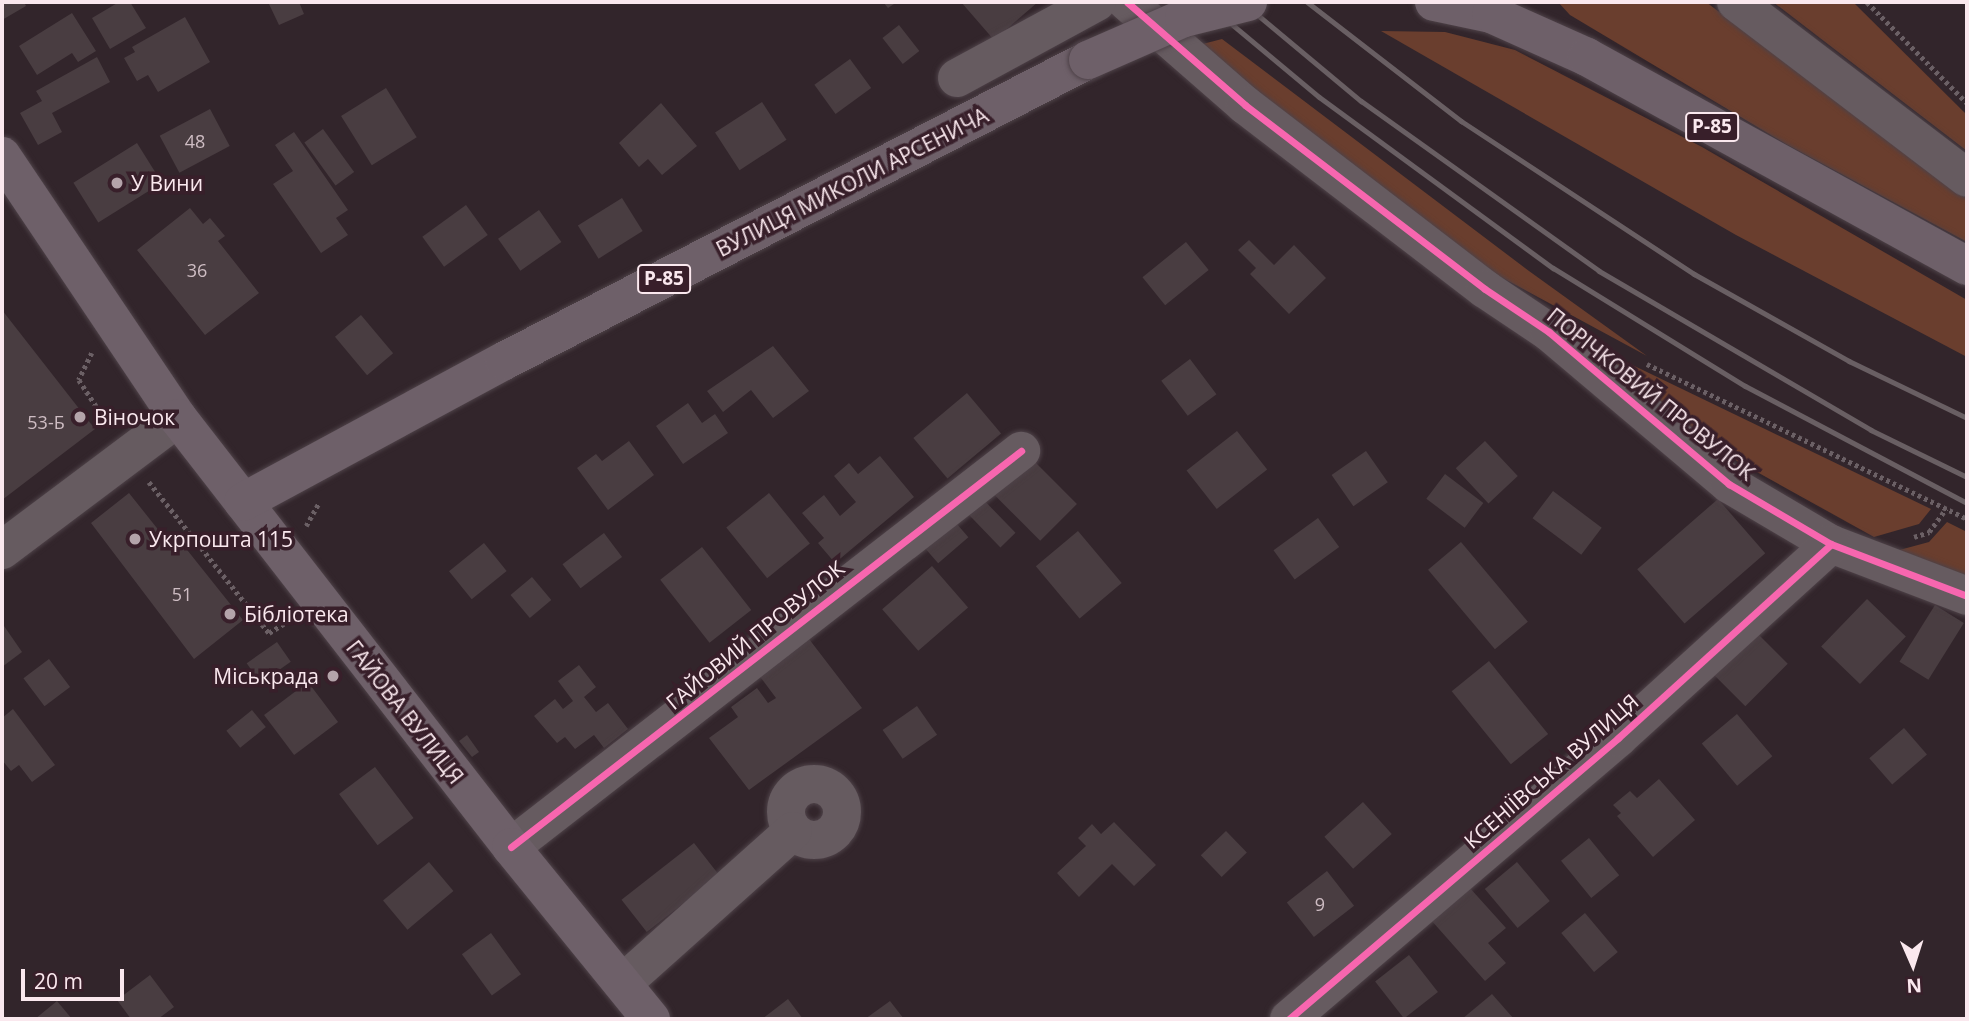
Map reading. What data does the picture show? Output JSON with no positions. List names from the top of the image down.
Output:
{
  "streets": {
    "main road": ["Р-85", "ВУЛИЦЯ МИКОЛИ АРСЕНИЧА", "ГАЙОВА ВУЛИЦЯ"],
    "street": ["ПОРІЧКОВИЙ ПРОВУЛОК", "ГАЙОВИЙ ПРОВУЛОК", "КСЕНІЇВСЬКА ВУЛИЦЯ"]
  },
  "crossings": [
    ["ВУЛИЦЯ МИКОЛИ АРСЕНИЧА", "ГАЙОВА ВУЛИЦЯ"],
    ["ПОРІЧКОВИЙ ПРОВУЛОК", "КСЕНІЇВСЬКА ВУЛИЦЯ"],
    ["ГАЙОВИЙ ПРОВУЛОК", "ГАЙОВА ВУЛИЦЯ"]
  ],
  "places": [
    "У Вини",
    "Віночок",
    "Укрпошта 115",
    "Бібліотека",
    "Міськрада"
  ],
  "house_numbers": [
    "48",
    "36",
    "53-Б",
    "51",
    "9"
  ],
  "scale_bar": "20 m",
  "north": "bottom"
}
